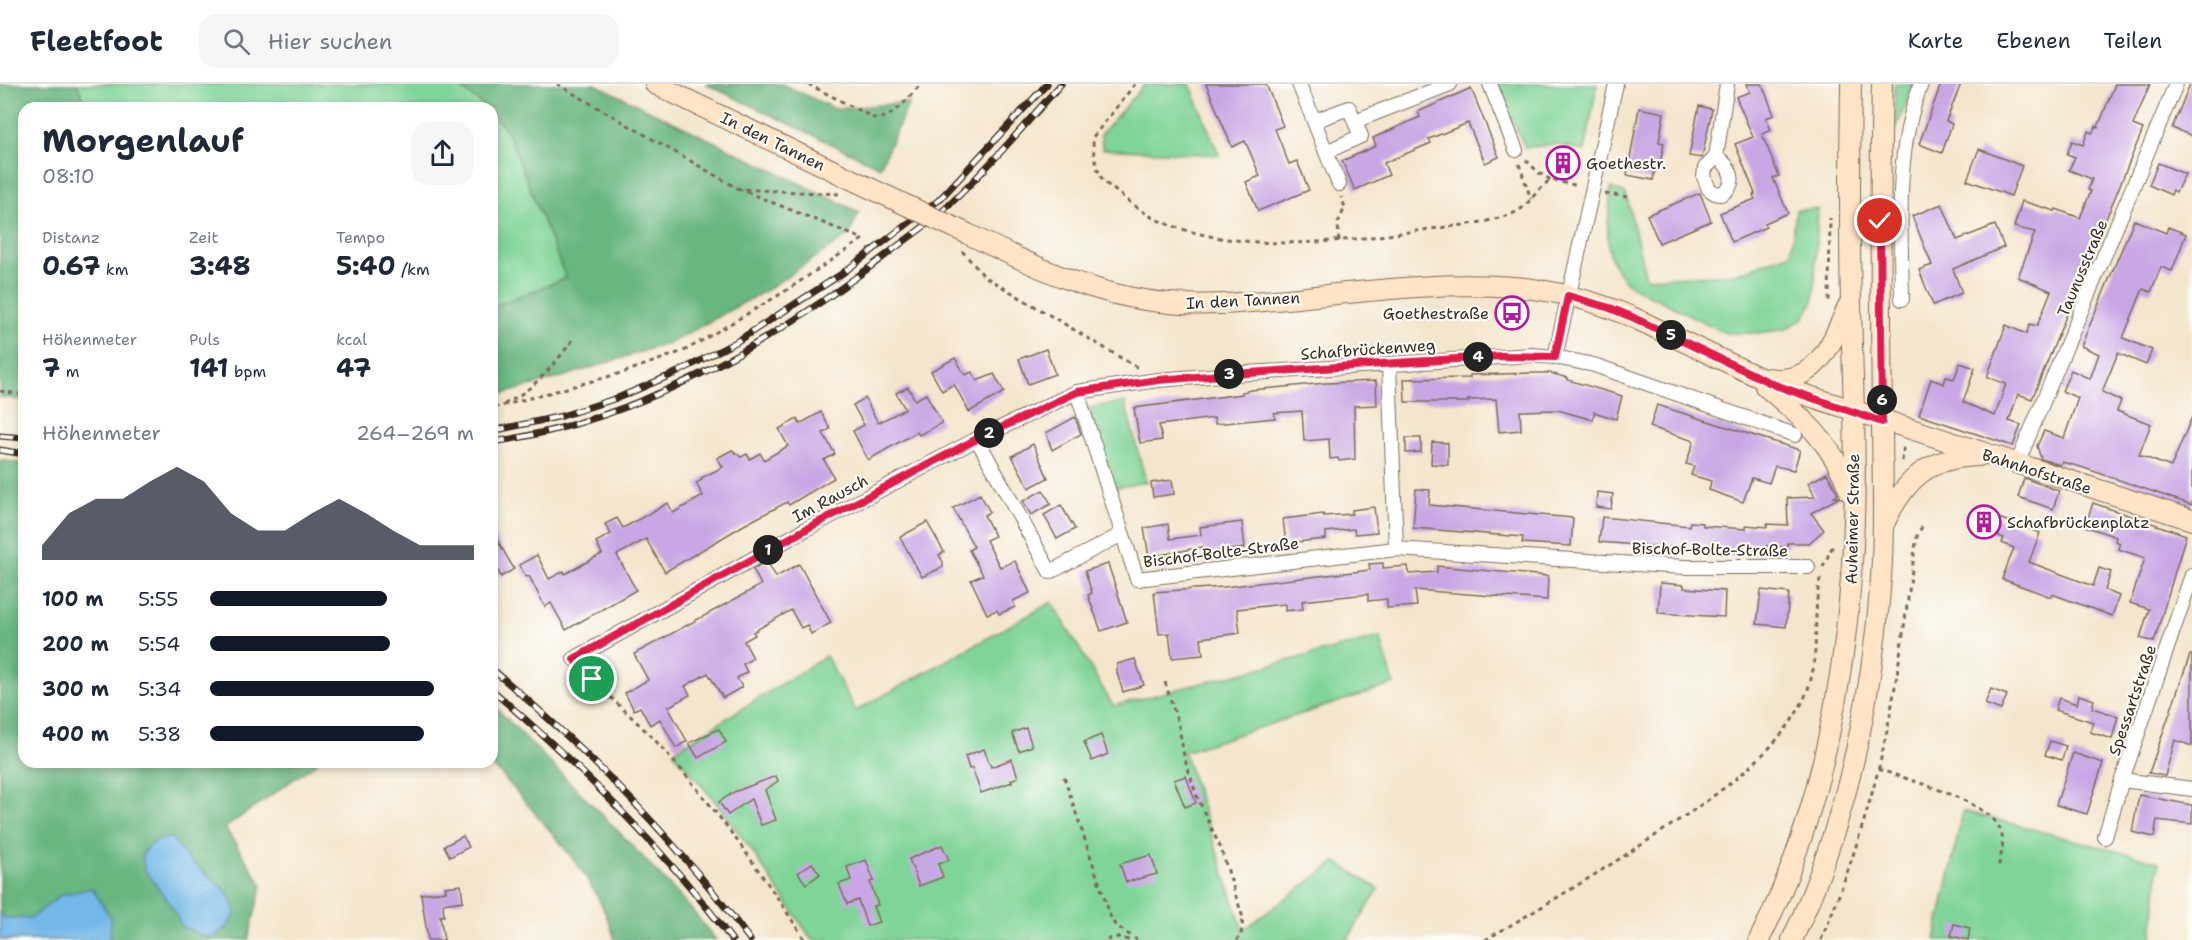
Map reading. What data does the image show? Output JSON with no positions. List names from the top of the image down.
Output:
{
  "streets": {
    "street": [
      "In den Tannen",
      "Taunusstraße",
      "Schafbrückenweg",
      "Bahnhofstraße",
      "Im Rausch",
      "Auheimer Straße",
      "Bischof-Bolte-Straße",
      "Spessartstraße"
    ]
  },
  "crossings": [
    ["In den Tannen", "Bahnhofstraße"],
    ["In den Tannen", "Auheimer Straße"],
    ["Taunusstraße", "Bahnhofstraße"],
    ["Schafbrückenweg", "Im Rausch"],
    ["Schafbrückenweg", "Bischof-Bolte-Straße"],
    ["Bahnhofstraße", "Auheimer Straße"],
    ["Im Rausch", "Bischof-Bolte-Straße"]
  ],
  "places": {
    "building": ["Goethestr.", "Schafbrückenplatz"],
    "bus stop": ["Goethestraße"]
  },
  "page": {
    "header": "Fleetfoot",
    "search": "Hier suchen",
    "nav": ["Karte", "Ebenen", "Teilen"],
    "heading": ["Morgenlauf", "08:10"],
    "stats": [
      ["Distanz", "0.67 km"],
      ["Zeit", "3:48"],
      ["Tempo", "5:40 /km"],
      ["Höhenmeter", "7 m"],
      ["Puls", "141 bpm"],
      ["kcal", "47"]
    ],
    "pins": [
      "5",
      "4",
      "3",
      "6",
      "2",
      "1"
    ],
    "chart": ["Höhenmeter", "264–269 m"],
    "list": [
      {
        "name": "100 m",
        "note": "5:55"
      },
      {
        "name": "200 m",
        "note": "5:54"
      },
      {
        "name": "300 m",
        "note": "5:34"
      },
      {
        "name": "400 m",
        "note": "5:38"
      }
    ]
  }
}
